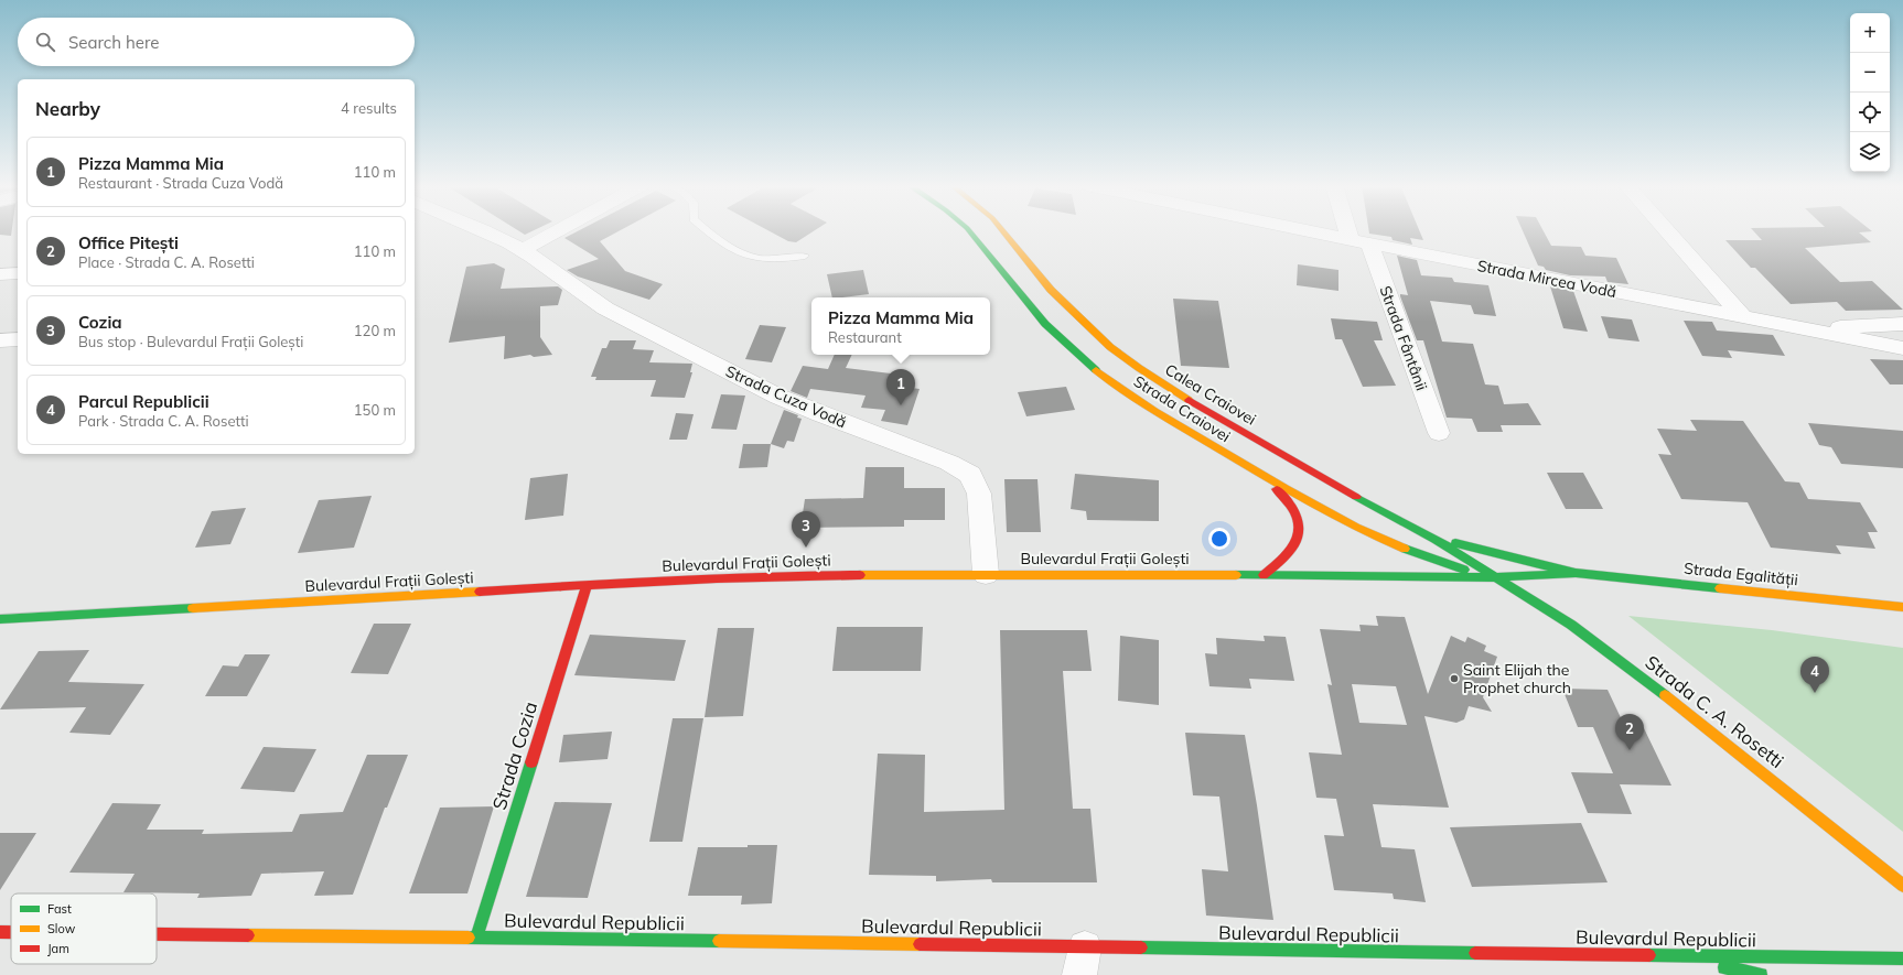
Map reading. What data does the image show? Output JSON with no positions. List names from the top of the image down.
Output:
{
  "streets": {
    "main road": [
      "Calea Craiovei",
      "Strada Craiovei",
      "Bulevardul Frații Golești",
      "Strada Egalității",
      "Strada C. A. Rosetti",
      "Strada Cozia",
      "Bulevardul Republicii"
    ],
    "street": ["Strada Mircea Vodă", "Strada Fântânii", "Strada Cuza Vodă"]
  },
  "crossings": [
    ["Strada Mircea Vodă", "Strada Fântânii"],
    ["Calea Craiovei", "Strada Craiovei"],
    ["Calea Craiovei", "Bulevardul Frații Golești"],
    ["Calea Craiovei", "Strada C. A. Rosetti"],
    ["Strada Cuza Vodă", "Bulevardul Frații Golești"],
    ["Strada Craiovei", "Bulevardul Frații Golești"],
    ["Strada Craiovei", "Strada C. A. Rosetti"],
    ["Bulevardul Frații Golești", "Strada C. A. Rosetti"],
    ["Bulevardul Frații Golești", "Strada Cozia"],
    ["Strada Cozia", "Bulevardul Republicii"]
  ],
  "places": ["Saint Elijah the Prophet church"],
  "legend": ["Fast", "Slow", "Jam"],
  "page": {
    "map_buttons": ["+", "−"],
    "search": "Search here",
    "heading": ["Nearby", "4 results"],
    "list": [
      {
        "mark": "1",
        "name": "Pizza Mamma Mia",
        "note": "Restaurant · Strada Cuza Vodă",
        "value": "110 m"
      },
      {
        "mark": "2",
        "name": "Office Pitești",
        "note": "Place · Strada C. A. Rosetti",
        "value": "110 m"
      },
      {
        "mark": "3",
        "name": "Cozia",
        "note": "Bus stop · Bulevardul Frații Golești",
        "value": "120 m"
      },
      {
        "mark": "4",
        "name": "Parcul Republicii",
        "note": "Park · Strada C. A. Rosetti",
        "value": "150 m"
      }
    ],
    "popup": ["Pizza Mamma Mia", "Restaurant"],
    "pins": [
      "1",
      "3",
      "4",
      "2"
    ]
  }
}
